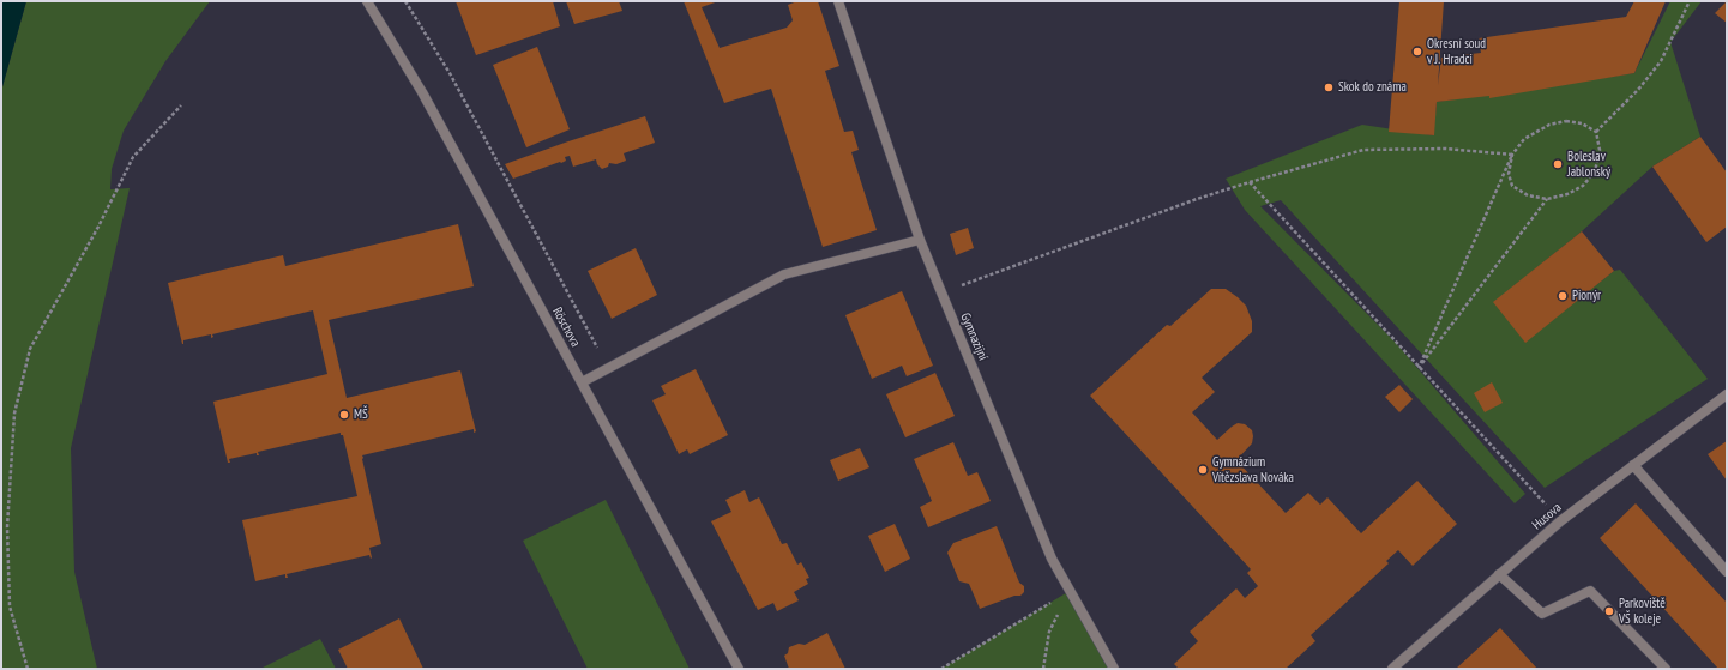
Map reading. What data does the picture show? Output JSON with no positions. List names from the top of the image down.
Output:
{
  "streets": {
    "street": ["Röschova", "Gymnazijní", "Husova"]
  },
  "places": [
    "Okresní soud v J. Hradci",
    "Skok do známa",
    "Boleslav Jablonský",
    "Pionýr",
    "MŠ",
    "Gymnázium Vítězslava Nováka",
    "Parkoviště VŠ koleje"
  ]
}
